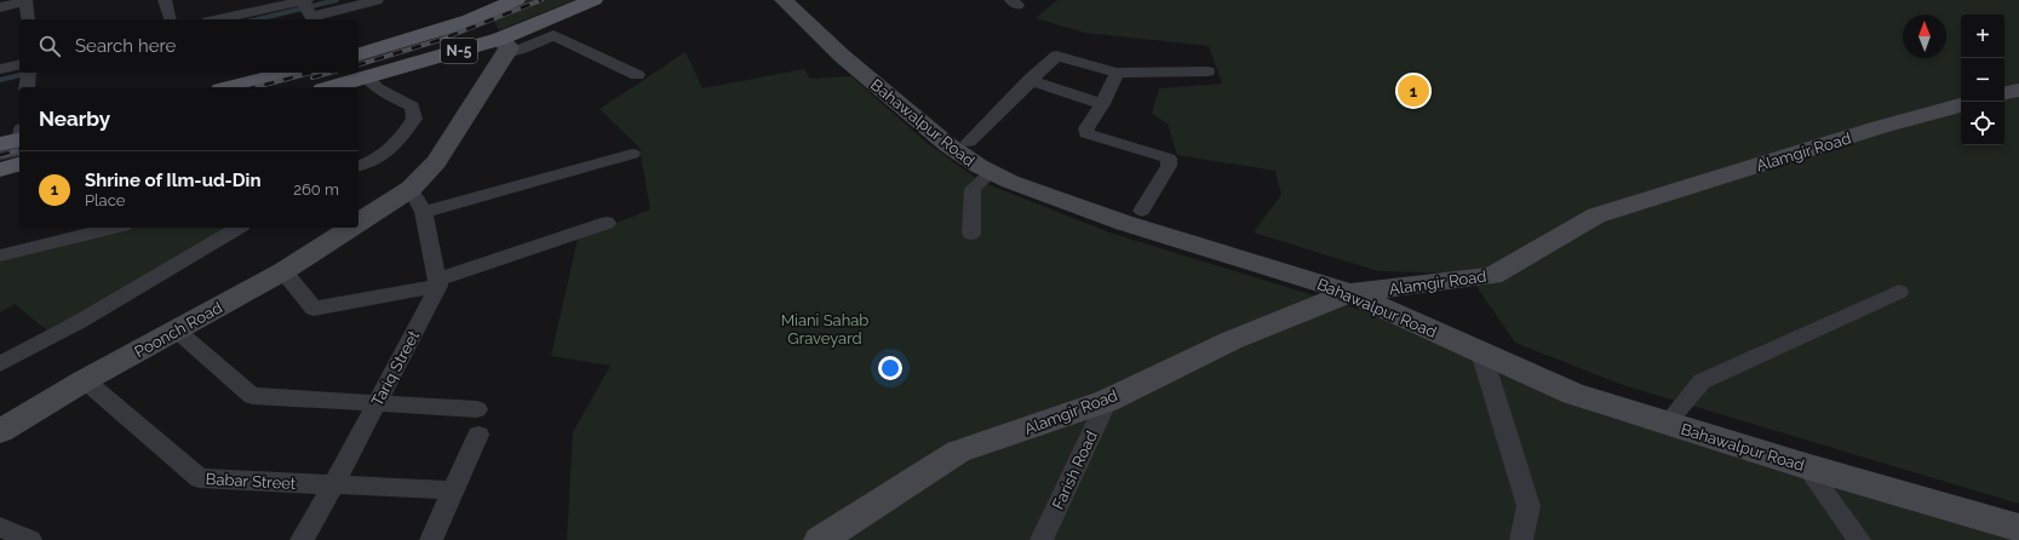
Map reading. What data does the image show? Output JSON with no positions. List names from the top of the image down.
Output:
{
  "streets": {
    "main road": [
      "N-5",
      "Bahawalpur Road",
      "Alamgir Road",
      "Poonch Road"
    ],
    "street": ["Tariq Street", "Farish Road", "Babar Street"]
  },
  "crossings": [
    ["N-5", "Poonch Road"],
    ["Bahawalpur Road", "Alamgir Road"],
    ["Alamgir Road", "Farish Road"],
    ["Poonch Road", "Babar Street"],
    ["Tariq Street", "Babar Street"]
  ],
  "parks": ["Miani Sahab Graveyard"],
  "north": "top",
  "page": {
    "map_buttons": ["+", "−"],
    "search": "Search here",
    "pins": "1",
    "heading": "Nearby",
    "list": [
      {
        "mark": "1",
        "name": "Shrine of Ilm-ud-Din",
        "note": "Place",
        "value": "260 m"
      }
    ]
  }
}
